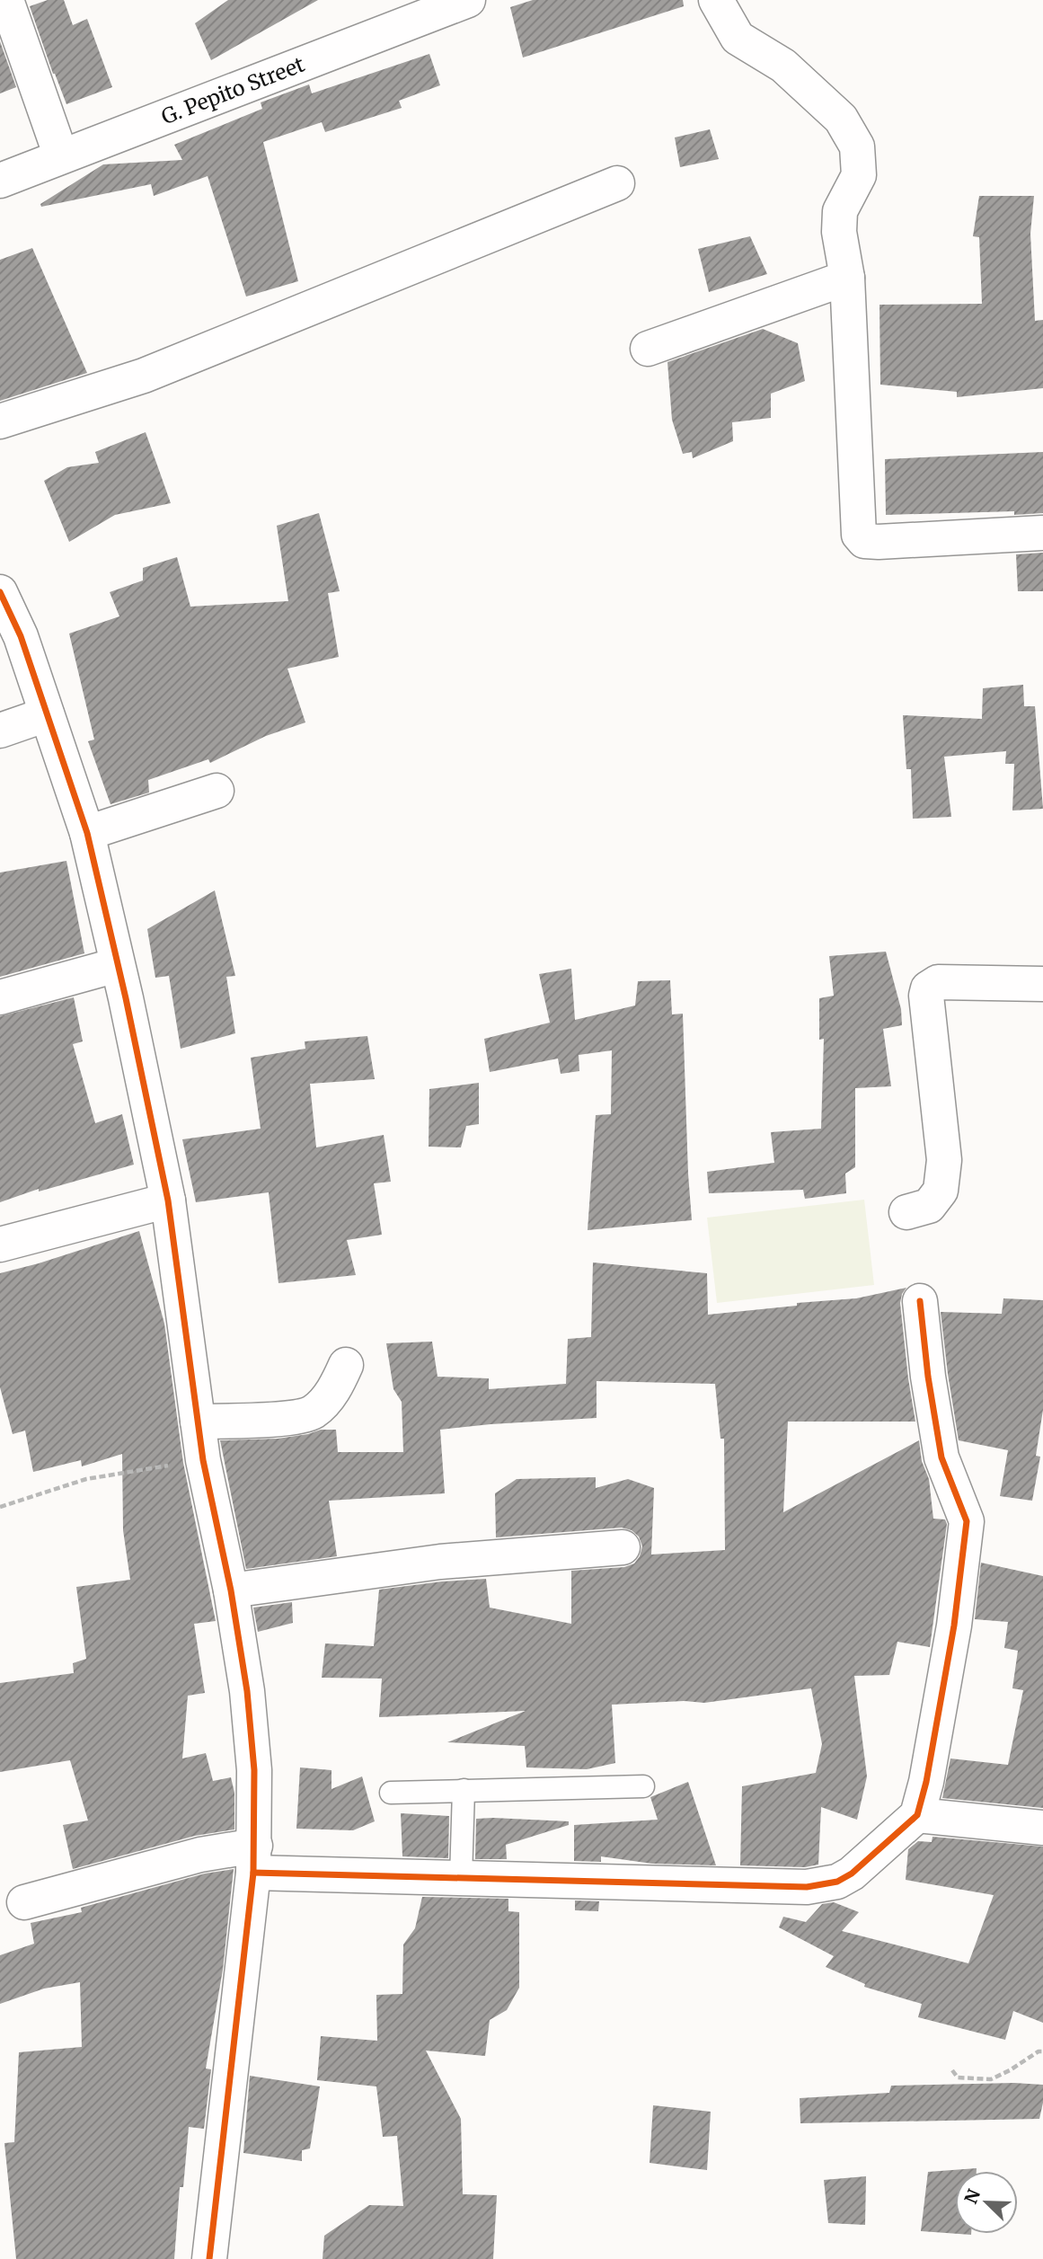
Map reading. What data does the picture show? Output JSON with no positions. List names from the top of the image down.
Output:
{
  "streets": {
    "street": ["G. Pepito Street"]
  },
  "north": "top left"
}
